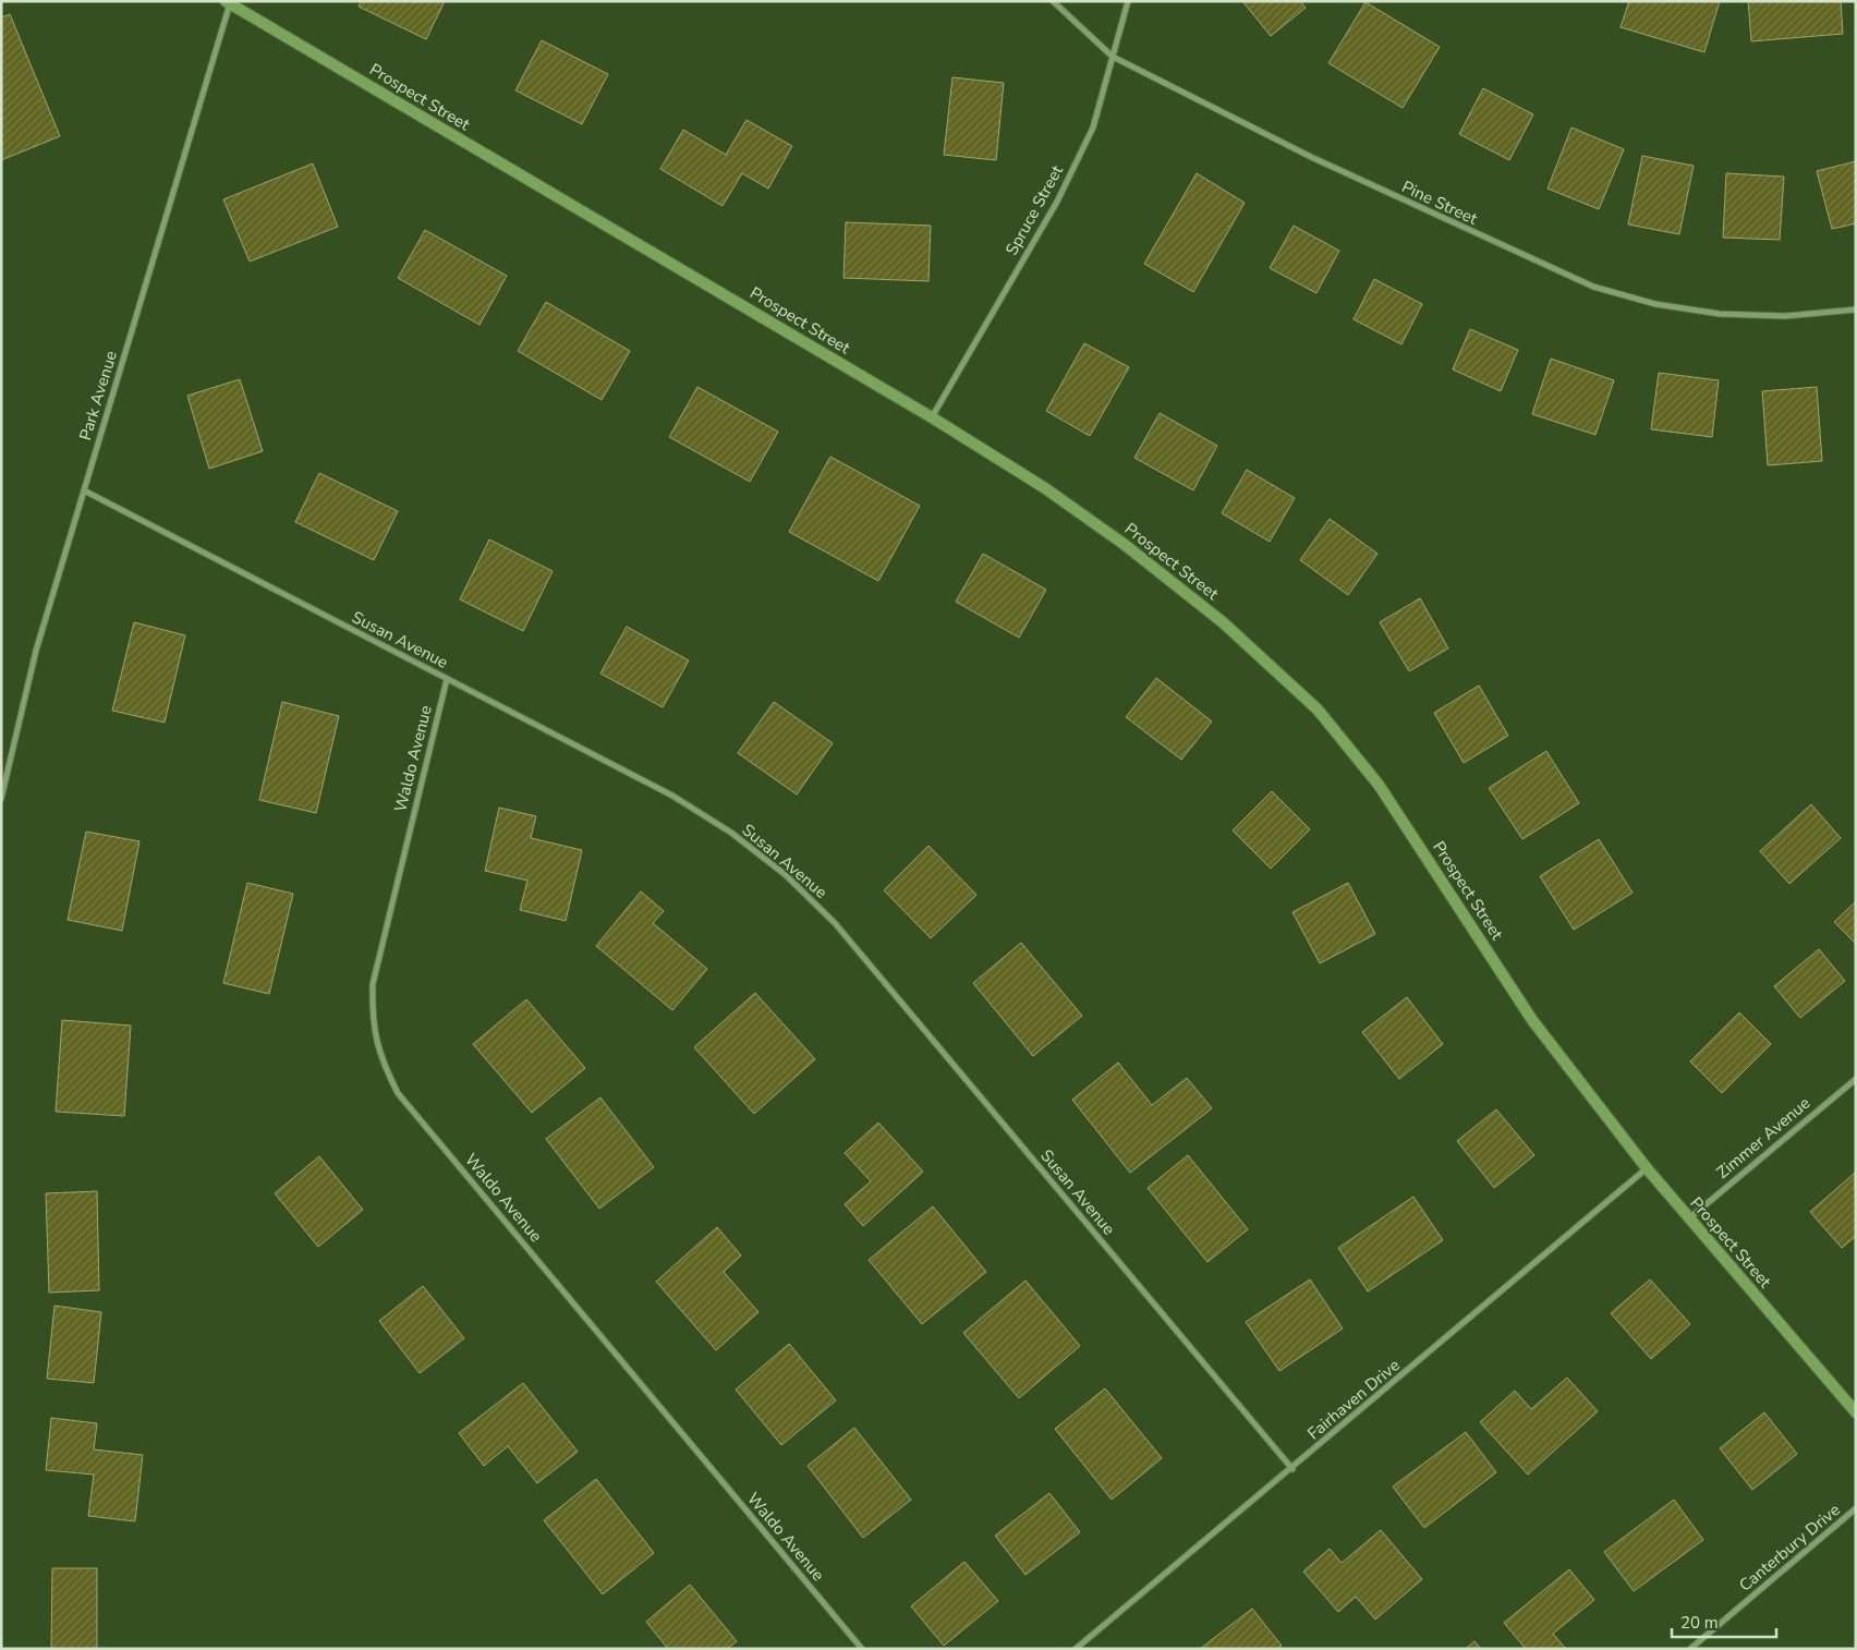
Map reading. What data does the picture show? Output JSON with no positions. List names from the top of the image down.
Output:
{
  "streets": {
    "main road": ["Prospect Street"],
    "street": [
      "Pine Street",
      "Spruce Street",
      "Park Avenue",
      "Susan Avenue",
      "Waldo Avenue",
      "Zimmer Avenue",
      "Fairhaven Drive",
      "Canterbury Drive"
    ]
  },
  "crossings": [
    ["Prospect Street", "Spruce Street"],
    ["Prospect Street", "Park Avenue"],
    ["Prospect Street", "Zimmer Avenue"],
    ["Prospect Street", "Fairhaven Drive"],
    ["Pine Street", "Spruce Street"],
    ["Park Avenue", "Susan Avenue"],
    ["Susan Avenue", "Waldo Avenue"],
    ["Susan Avenue", "Fairhaven Drive"]
  ],
  "scale_bar": "20 m"
}
